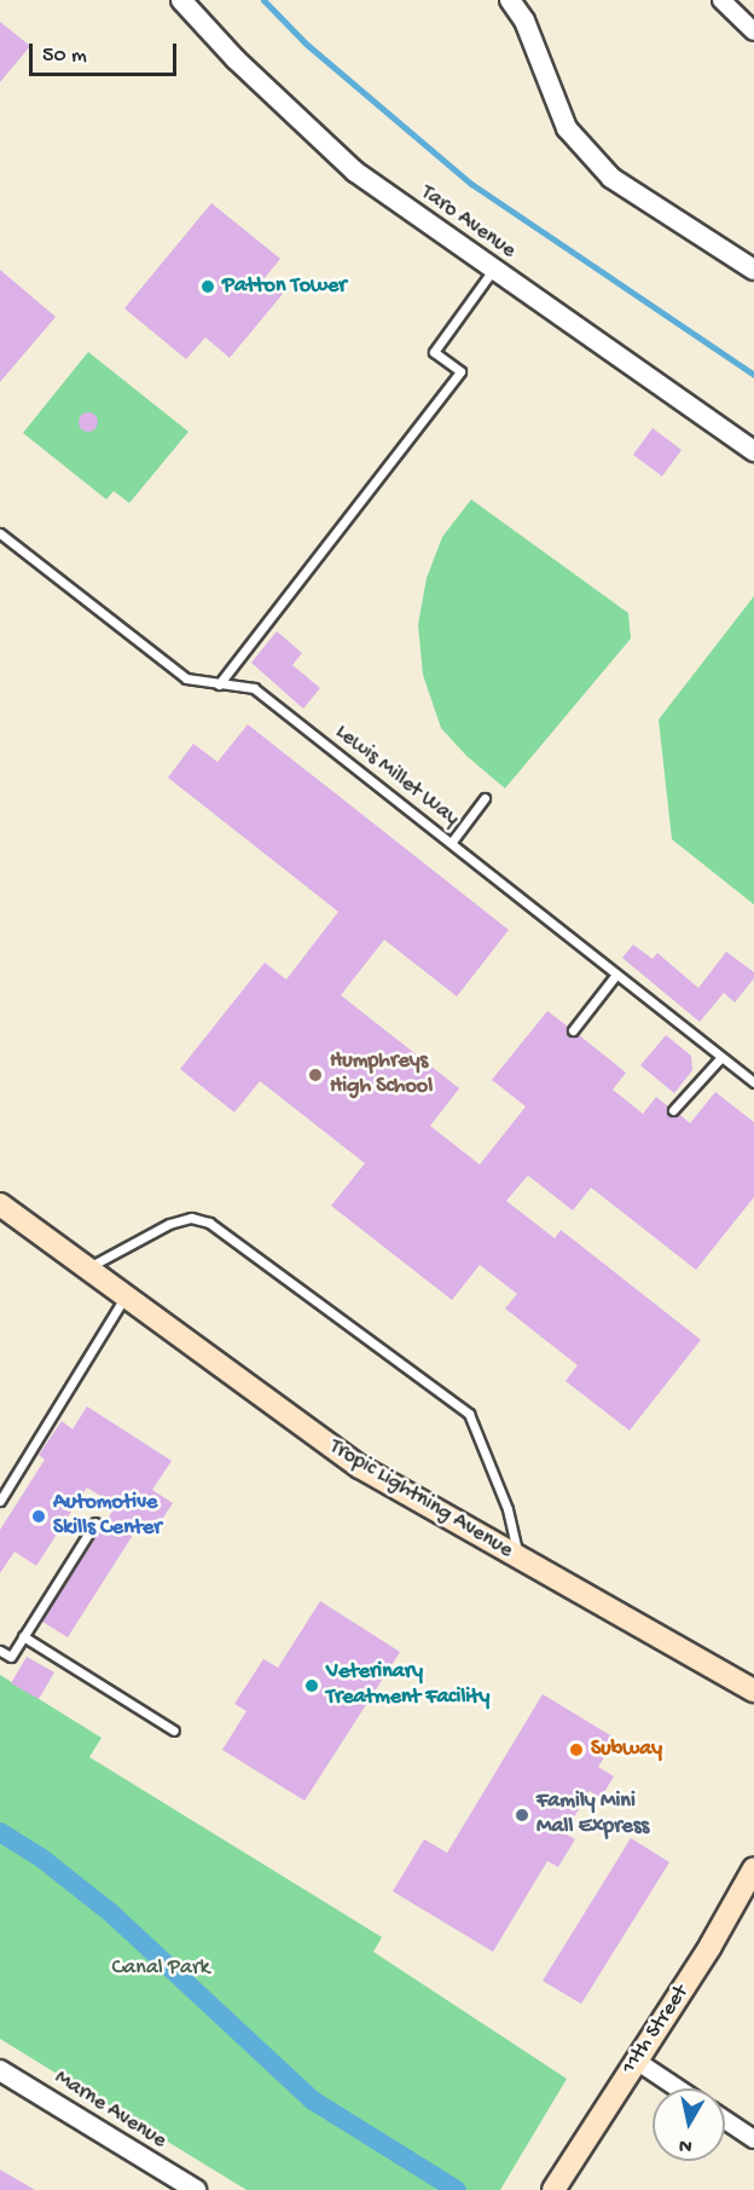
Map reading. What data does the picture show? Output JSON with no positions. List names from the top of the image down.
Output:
{
  "streets": {
    "main road": ["Tropic Lightning Avenue", "11th Street"],
    "street": ["Taro Avenue", "Marne Avenue"],
    "lane": ["Lewis Millet Way"]
  },
  "parks": ["Canal Park"],
  "places": [
    "Patton Tower",
    "Humphreys High School",
    "Automotive Skills Center",
    "Veterinary Treatment Facility",
    "Subway",
    "Family Mini Mall Express"
  ],
  "scale_bar": "50 m",
  "north": "bottom"
}
